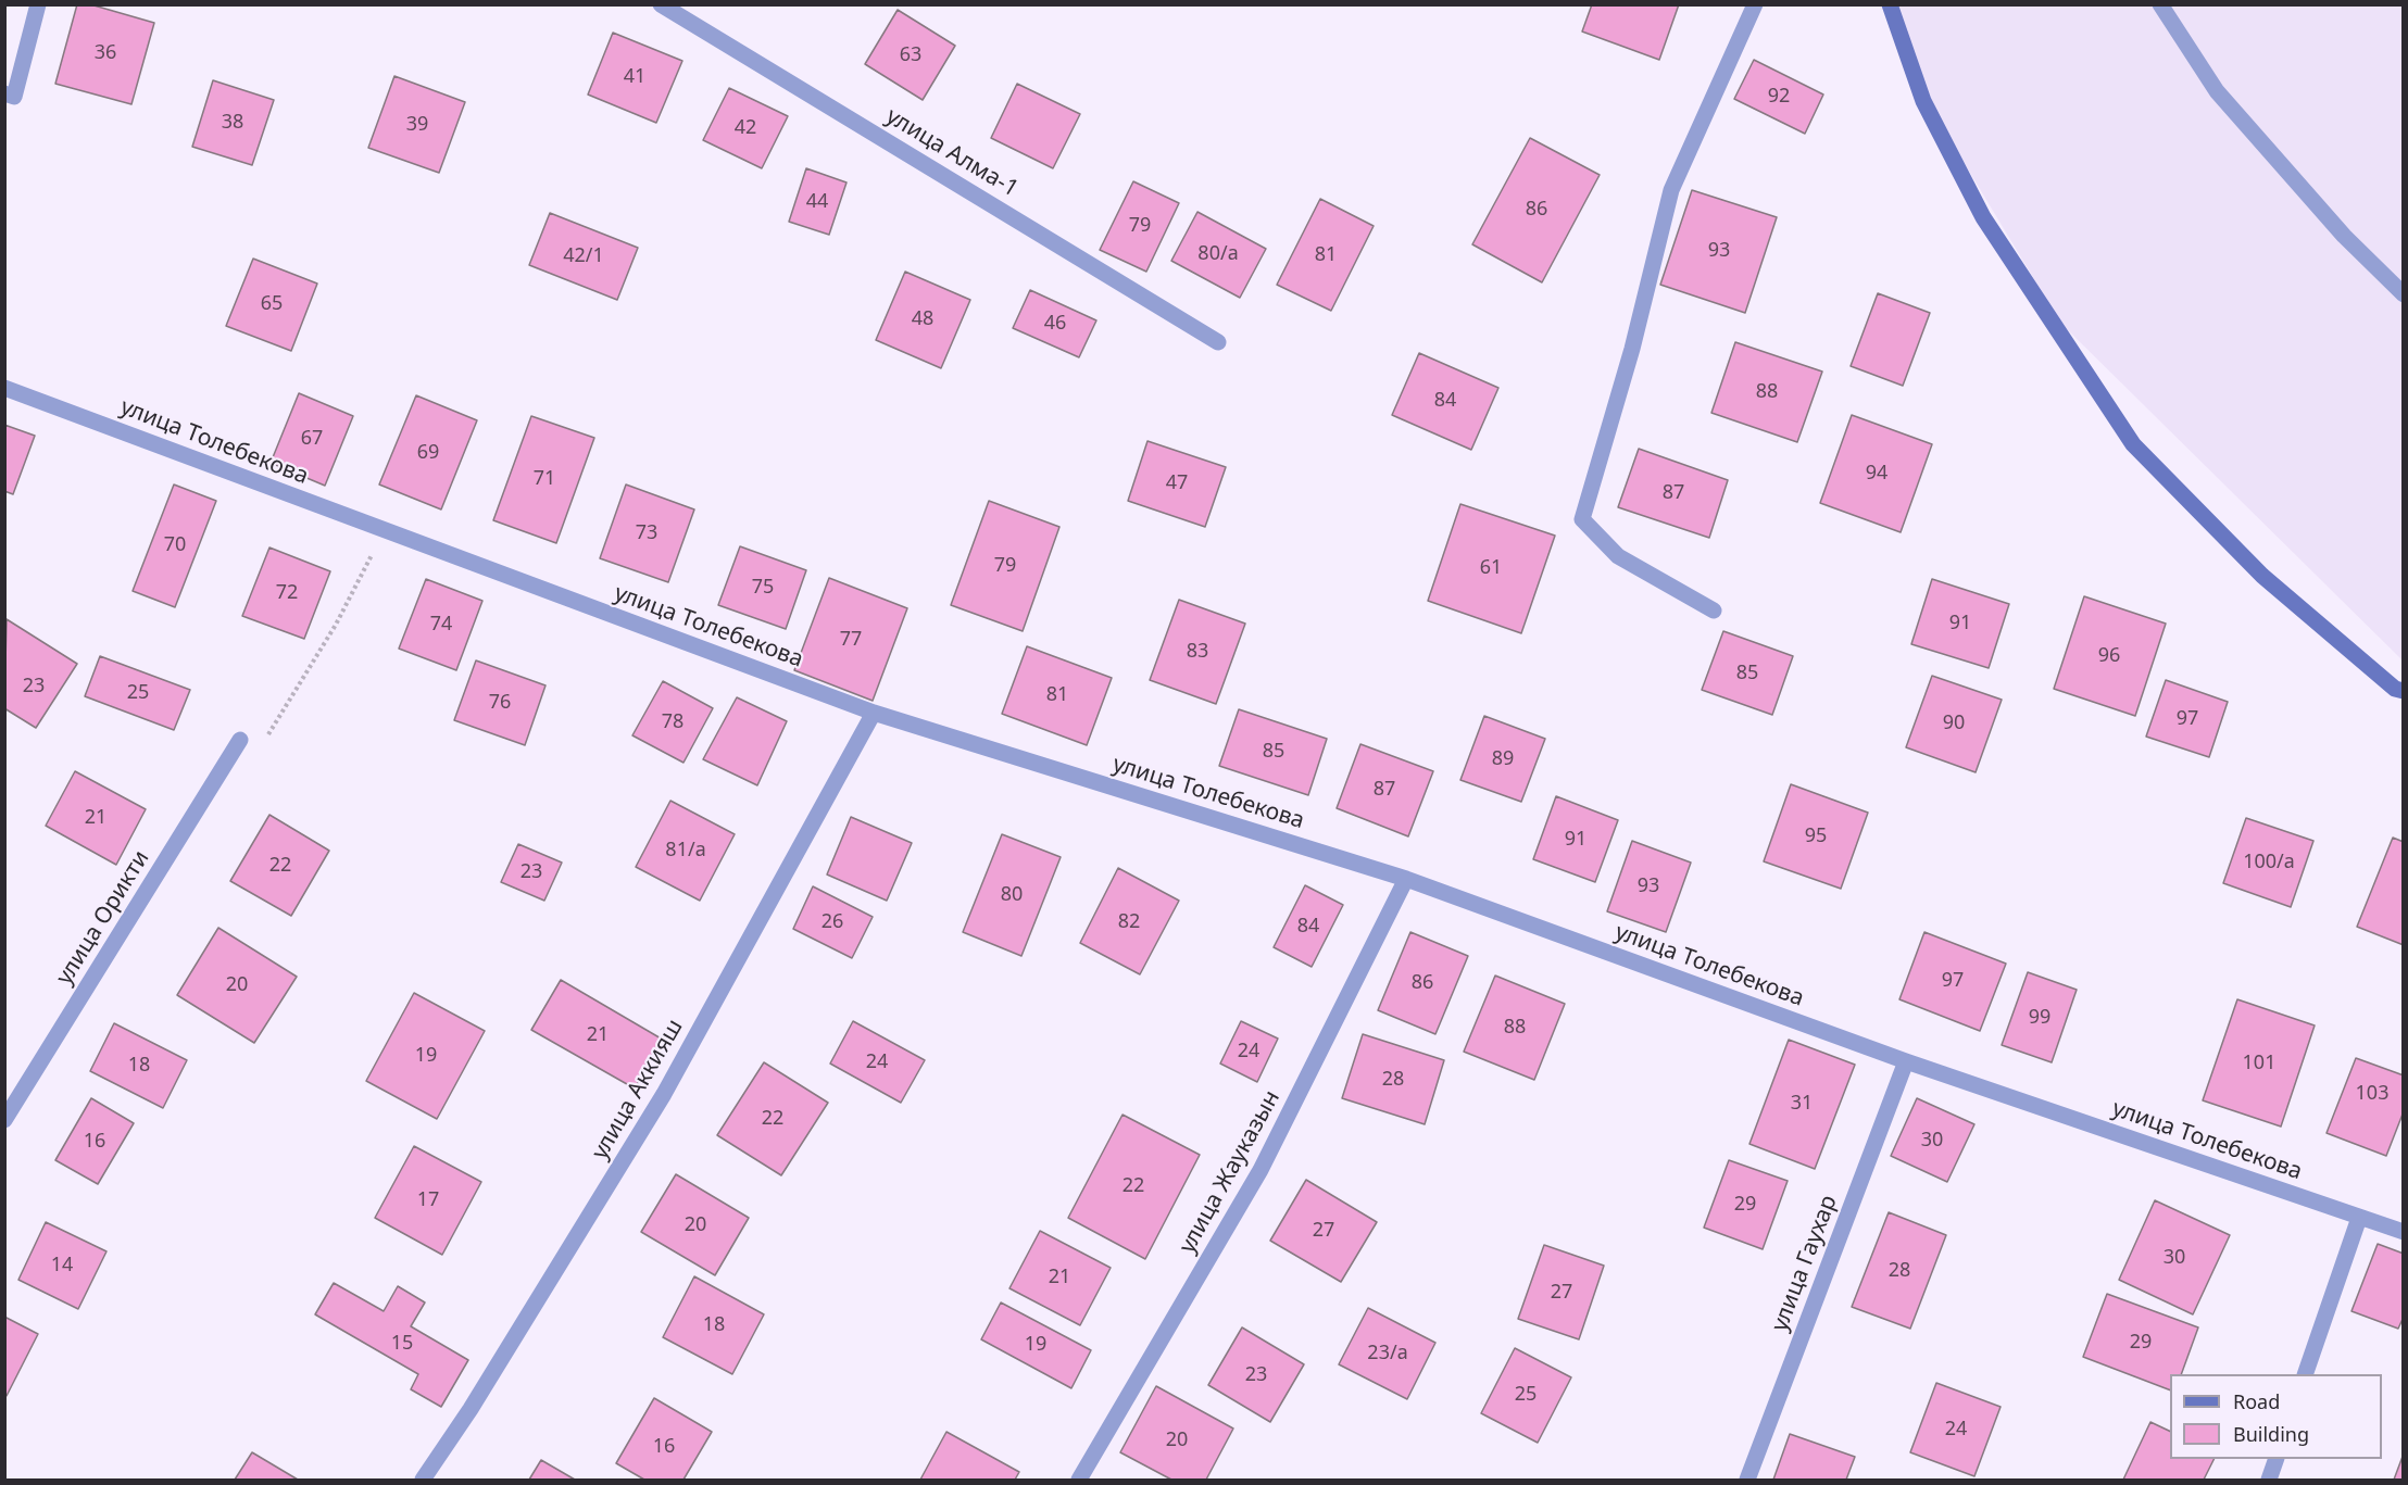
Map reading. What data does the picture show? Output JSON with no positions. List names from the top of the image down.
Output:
{
  "streets": {
    "street": [
      "улица Алма-1",
      "улица Толебекова",
      "улица Орикти",
      "улица Аккияш",
      "улица Жауказын",
      "улица Гаухар"
    ]
  },
  "crossings": [
    ["улица Толебекова", "улица Аккияш"],
    ["улица Толебекова", "улица Жауказын"],
    ["улица Толебекова", "улица Гаухар"]
  ],
  "house_numbers": [
    "36",
    "63",
    "41",
    "92",
    "38",
    "39",
    "42",
    "44",
    "86",
    "79",
    "93",
    "80/а",
    "81",
    "42/1",
    "65",
    "48",
    "46",
    "88",
    "84",
    "67",
    "69",
    "94",
    "71",
    "47",
    "87",
    "73",
    "70",
    "79",
    "61",
    "75",
    "72",
    "91",
    "74",
    "77",
    "83",
    "96",
    "85",
    "23",
    "25",
    "81",
    "76",
    "97",
    "78",
    "90",
    "85",
    "89",
    "87",
    "21",
    "95",
    "91",
    "81/а",
    "100/а",
    "22",
    "23",
    "93",
    "80",
    "26",
    "82",
    "84",
    "97",
    "86",
    "20",
    "99",
    "88",
    "21",
    "24",
    "19",
    "24",
    "101",
    "18",
    "28",
    "103",
    "31",
    "22",
    "30",
    "16",
    "22",
    "17",
    "29",
    "20",
    "27",
    "30",
    "14",
    "28",
    "21",
    "27",
    "18",
    "29",
    "15",
    "19",
    "23/а",
    "23",
    "25",
    "24",
    "20",
    "16"
  ],
  "legend": ["Road", "Building"]
}
